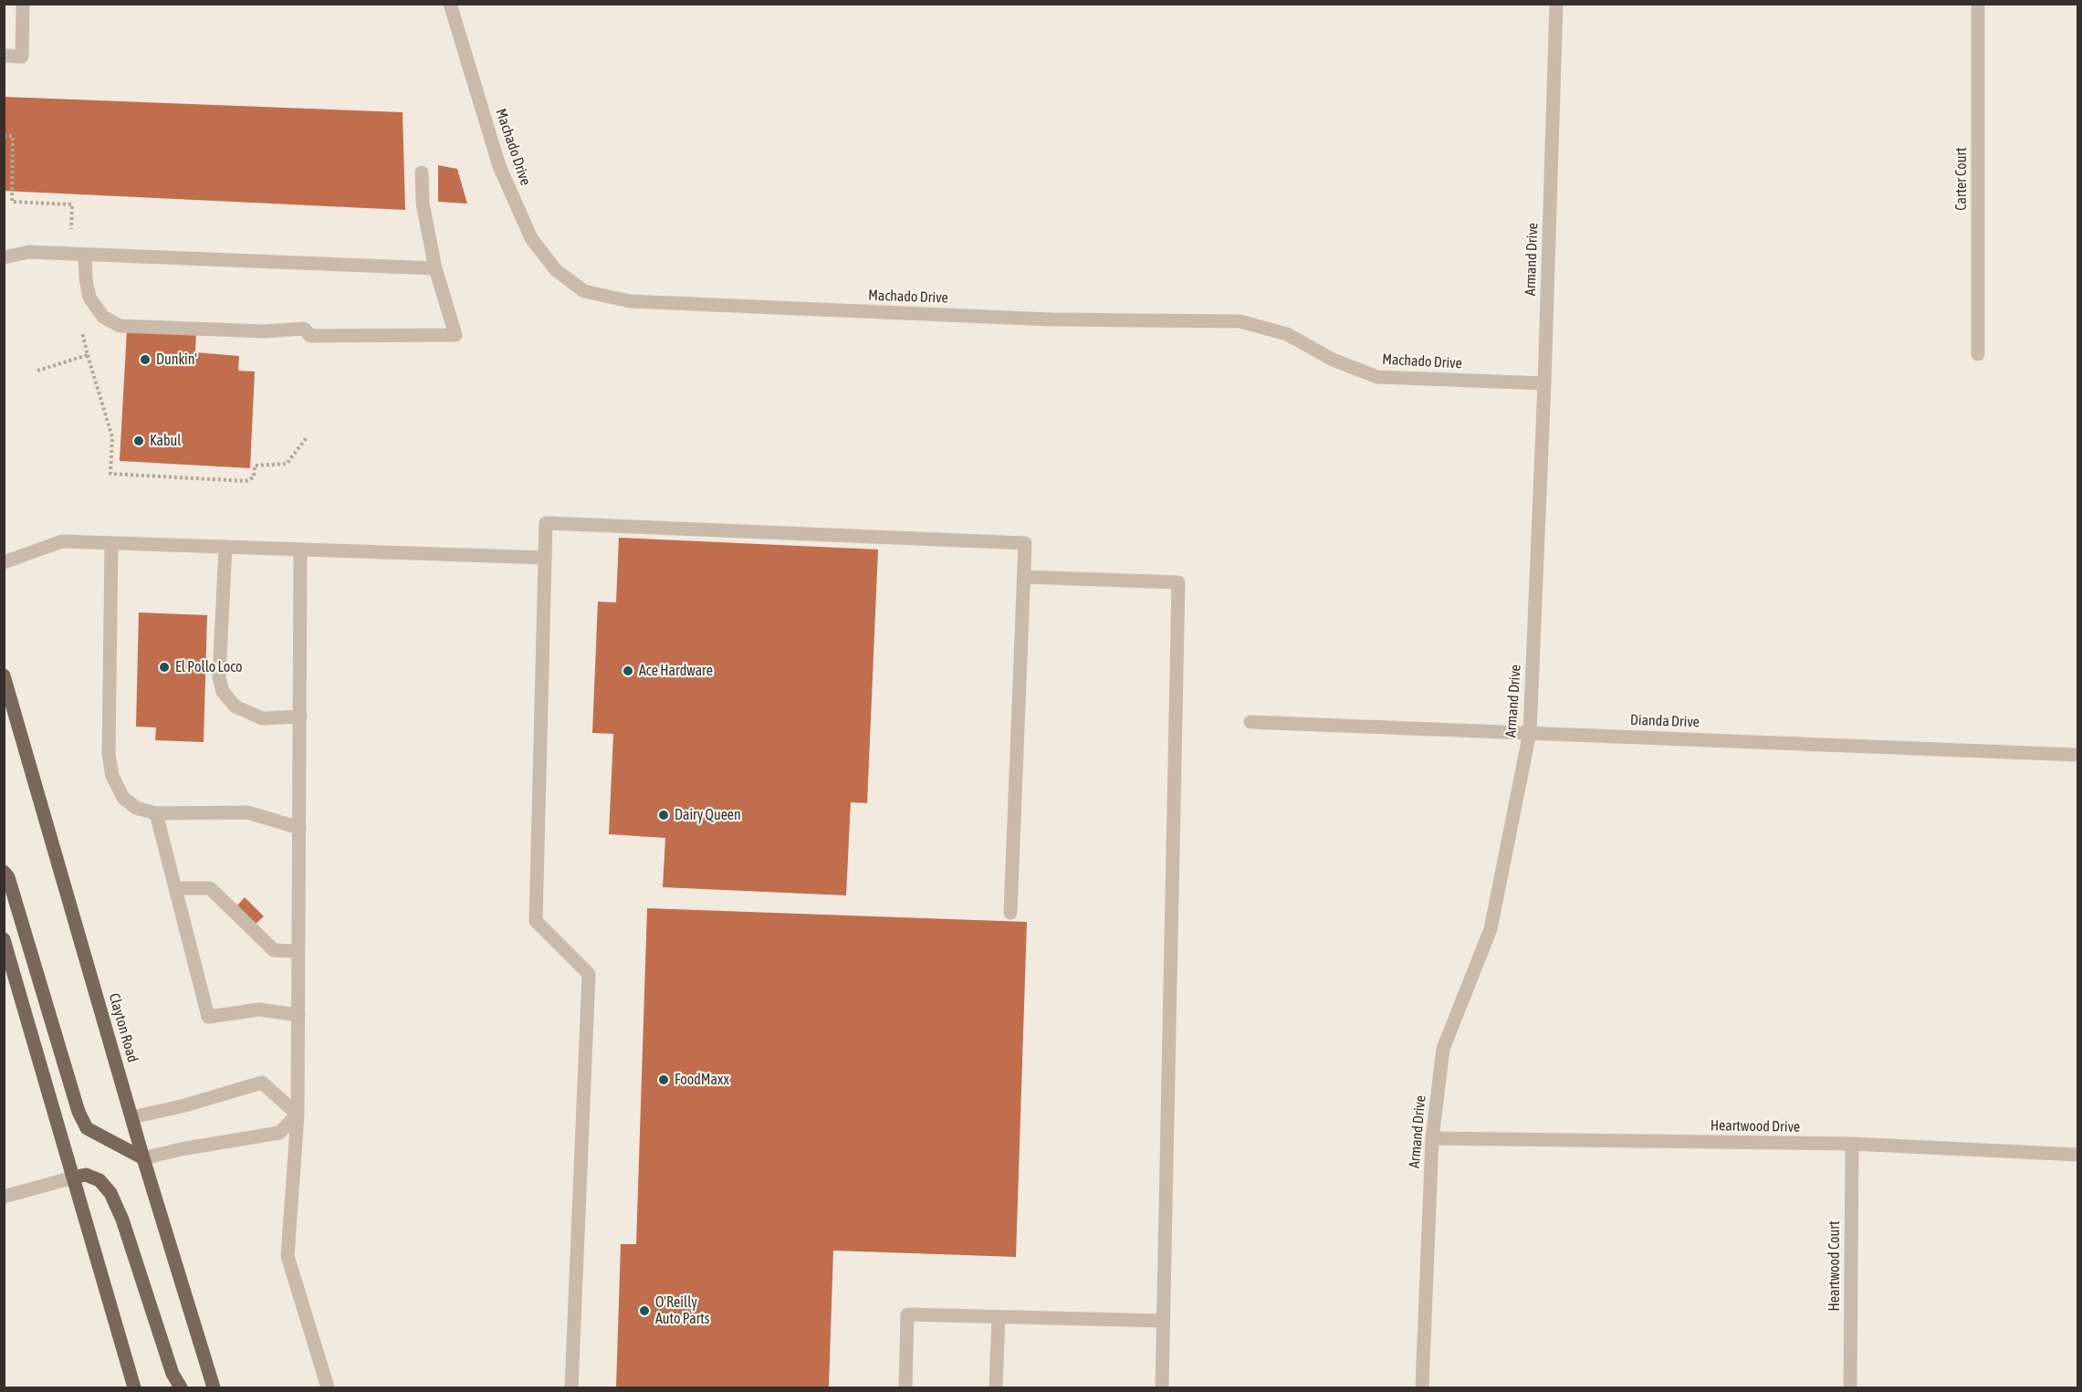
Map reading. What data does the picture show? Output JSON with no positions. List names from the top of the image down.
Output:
{
  "streets": {
    "main road": ["Clayton Road"],
    "street": [
      "Machado Drive",
      "Carter Court",
      "Armand Drive",
      "Dianda Drive",
      "Heartwood Drive",
      "Heartwood Court"
    ]
  },
  "crossings": [
    ["Machado Drive", "Armand Drive"],
    ["Armand Drive", "Dianda Drive"],
    ["Armand Drive", "Heartwood Drive"],
    ["Heartwood Drive", "Heartwood Court"]
  ],
  "places": [
    "Dunkin'",
    "Kabul",
    "El Pollo Loco",
    "Ace Hardware",
    "Dairy Queen",
    "FoodMaxx",
    "O'Reilly Auto Parts"
  ]
}
